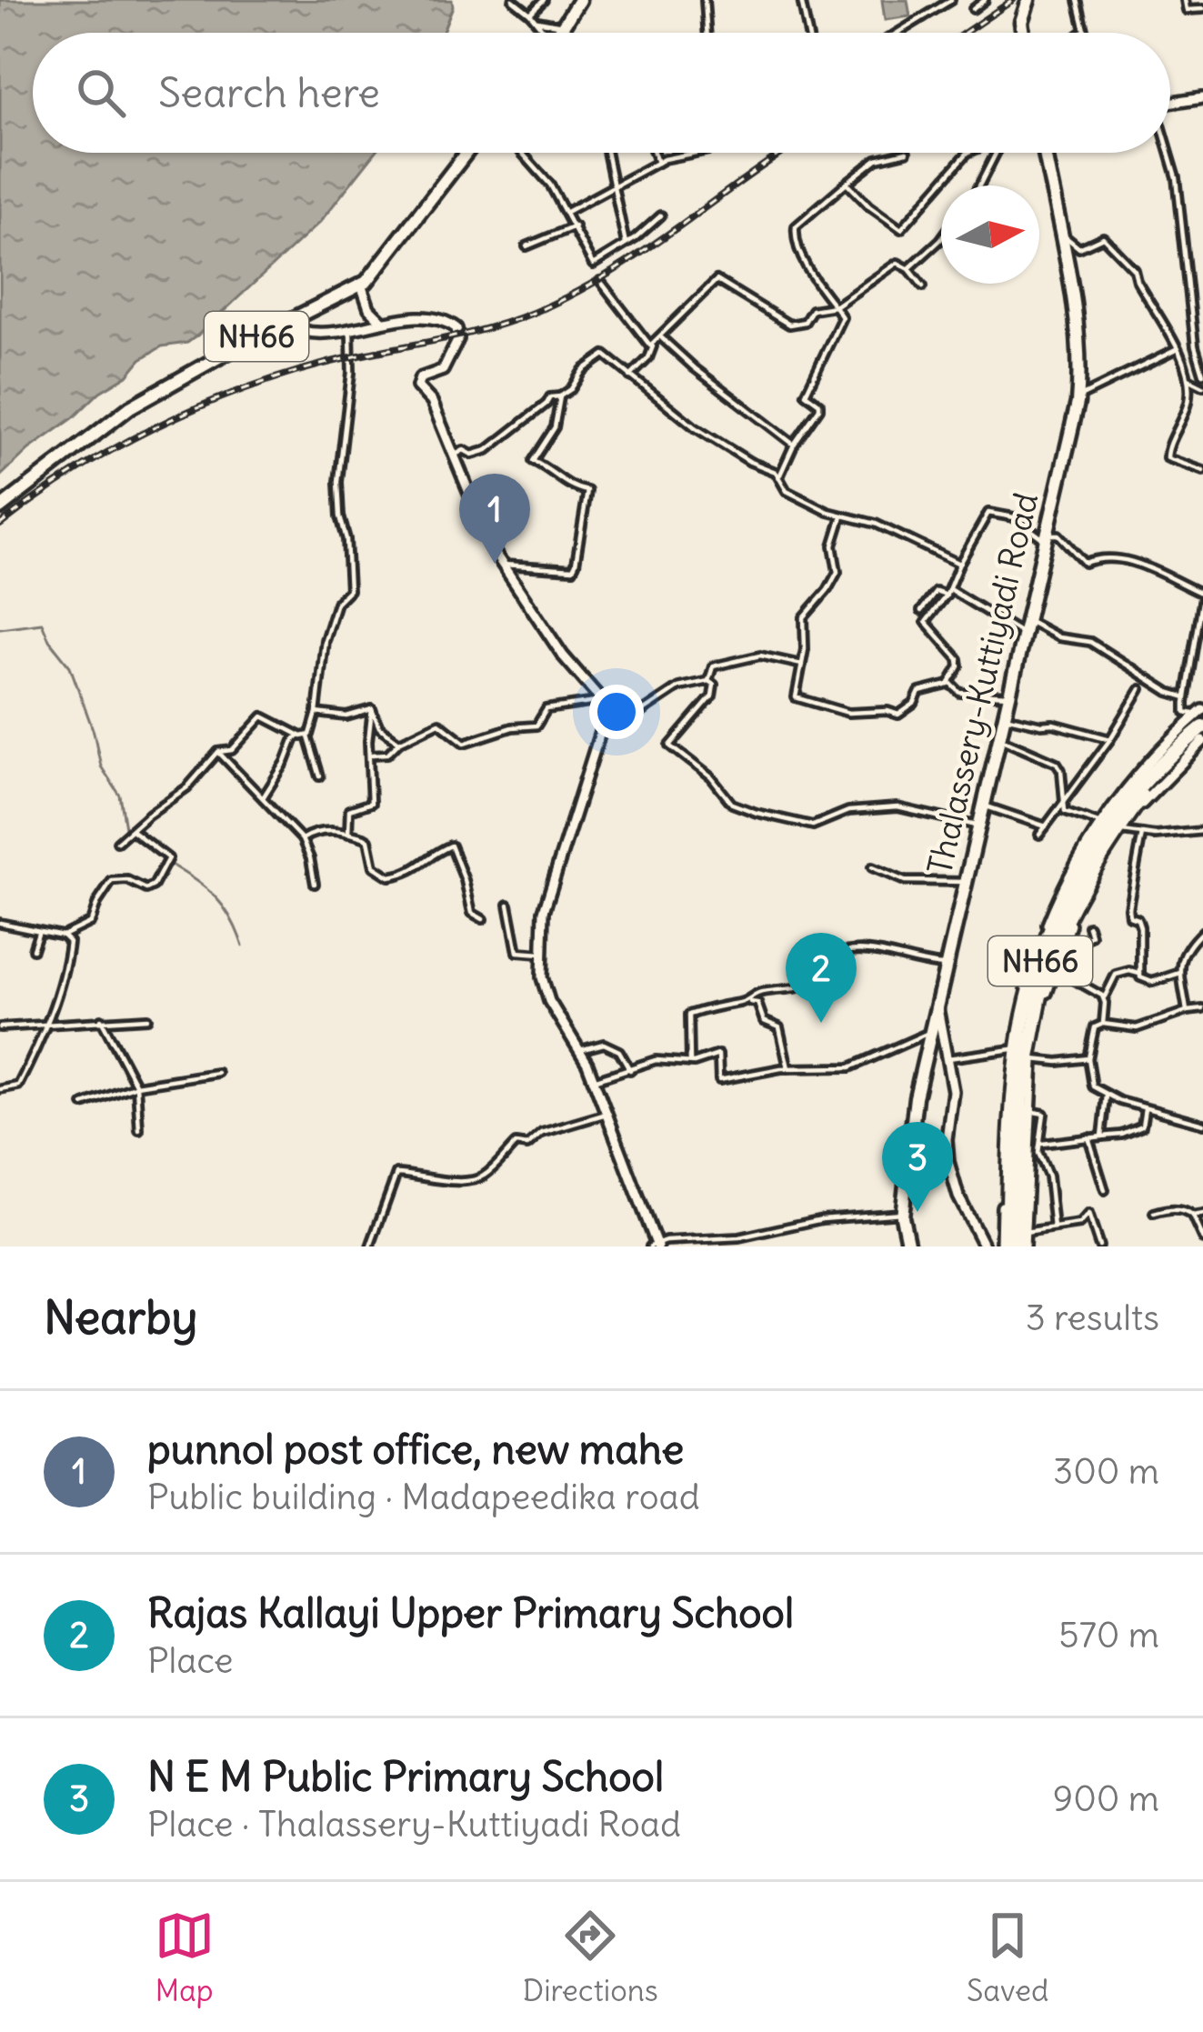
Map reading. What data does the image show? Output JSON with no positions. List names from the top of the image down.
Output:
{
  "streets": {
    "highway": ["NH66"],
    "main road": ["Thalassery-Kuttiyadi Road"]
  },
  "north": "right",
  "page": {
    "search": "Search here",
    "pins": ["1", "2", "3"],
    "heading": ["Nearby", "3 results"],
    "list": [
      {
        "mark": "1",
        "name": "punnol post office, new mahe",
        "note": "Public building · Madapeedika road",
        "value": "300 m"
      },
      {
        "mark": "2",
        "name": "Rajas Kallayi Upper Primary School",
        "note": "Place",
        "value": "570 m"
      },
      {
        "mark": "3",
        "name": "N E M Public Primary School",
        "note": "Place · Thalassery-Kuttiyadi Road",
        "value": "900 m"
      }
    ],
    "nav": ["Map", "Directions", "Saved"]
  }
}
